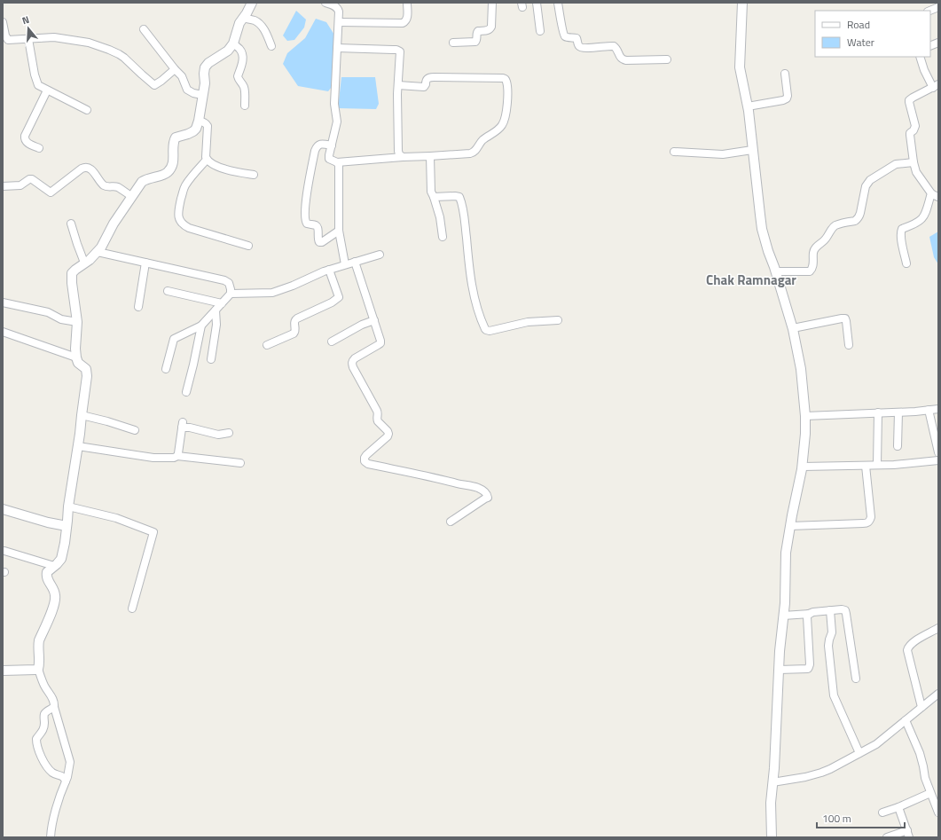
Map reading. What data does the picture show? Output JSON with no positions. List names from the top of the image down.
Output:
{
  "districts": ["Chak Ramnagar"],
  "legend": ["Road", "Water"],
  "scale_bar": "100 m",
  "north": "top"
}
